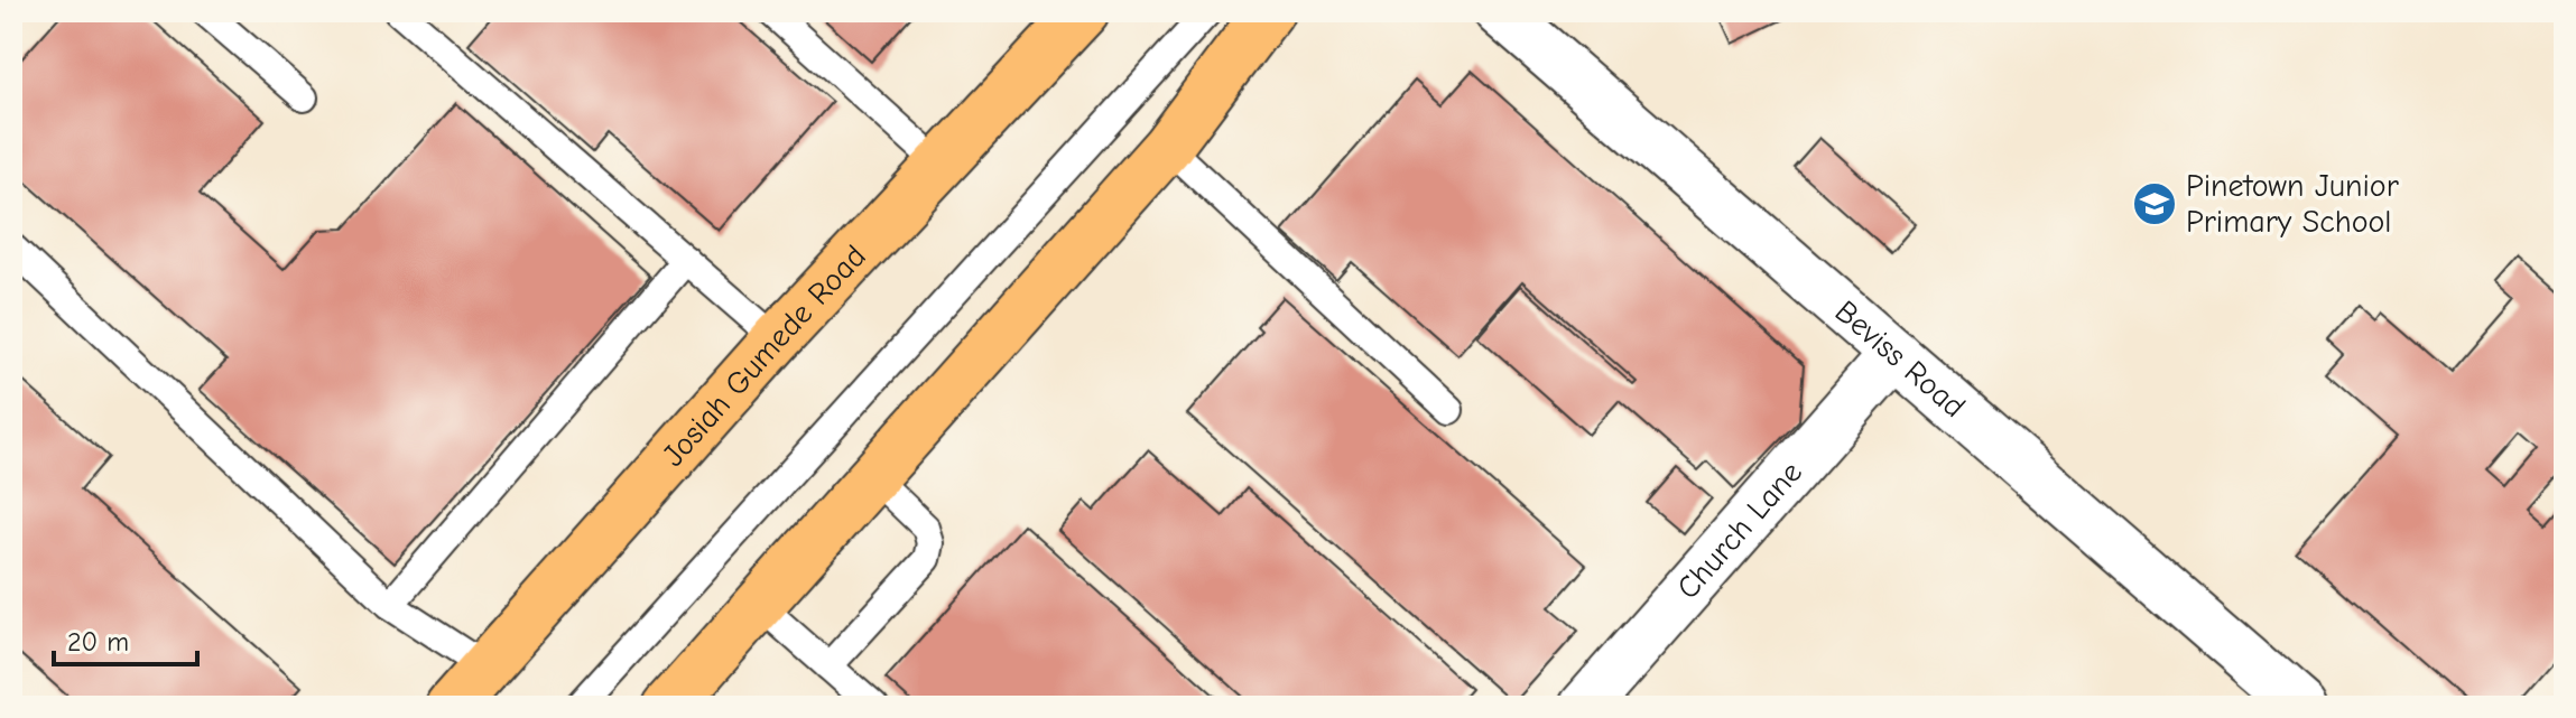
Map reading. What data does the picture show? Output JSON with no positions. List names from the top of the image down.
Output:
{
  "streets": {
    "main road": ["Josiah Gumede Road"],
    "street": ["Beviss Road", "Church Lane"]
  },
  "crossings": [
    ["Beviss Road", "Church Lane"]
  ],
  "places": {
    "school or university": ["Pinetown Junior Primary School"]
  },
  "scale_bar": "20 m"
}
